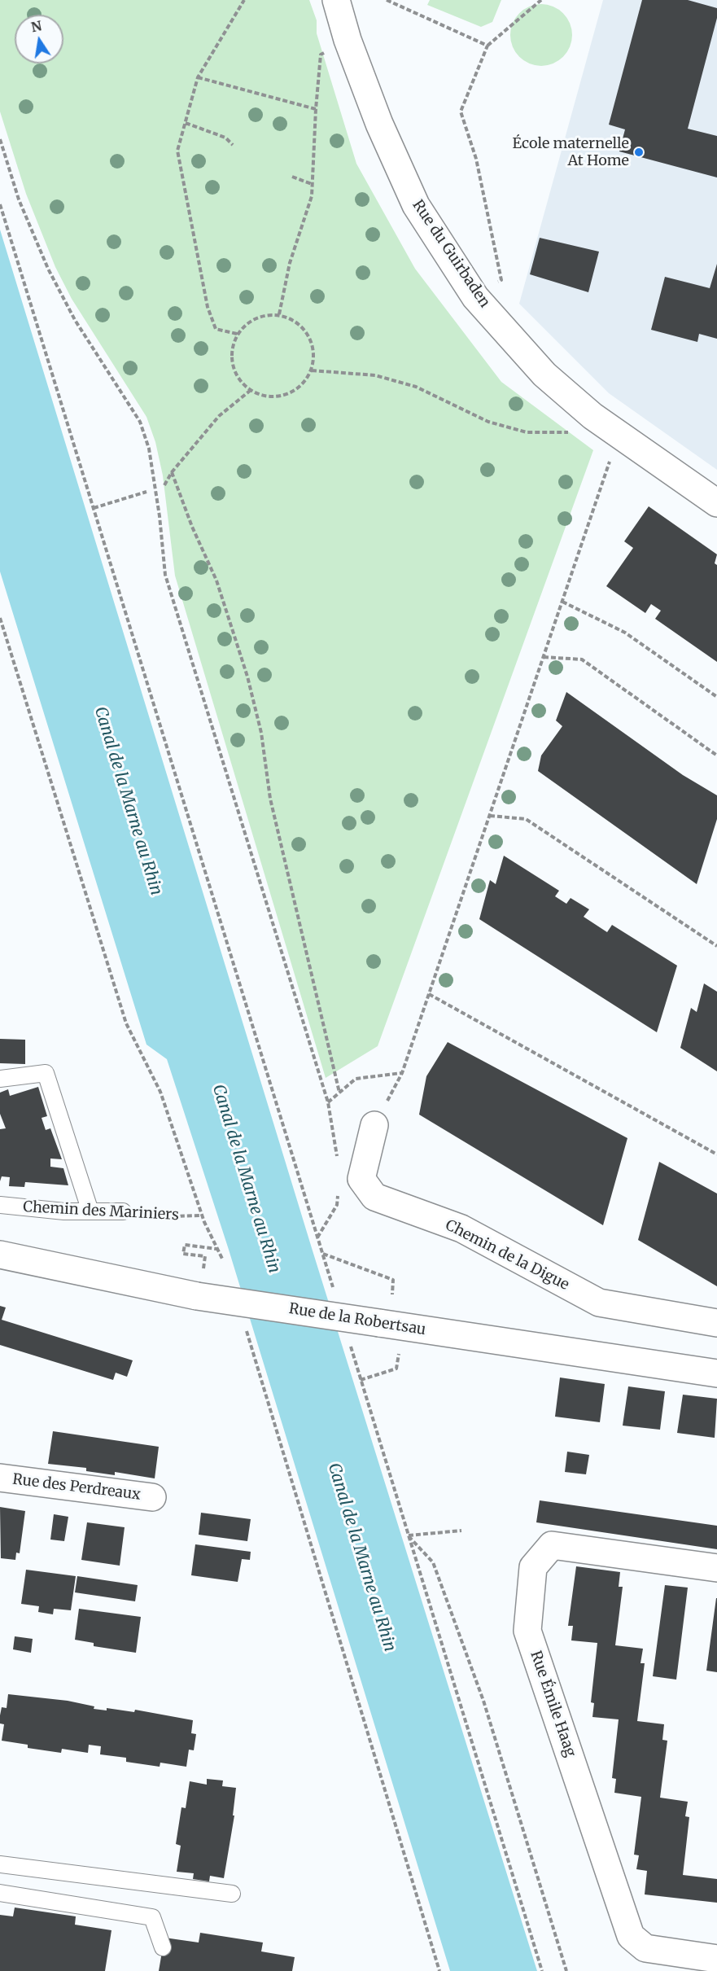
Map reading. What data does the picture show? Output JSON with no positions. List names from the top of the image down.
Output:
{
  "streets": {
    "street": [
      "Rue du Guirbaden",
      "Chemin de la Digue",
      "Rue de la Robertsau",
      "Rue des Perdreaux",
      "Rue Émile Haag"
    ],
    "lane": ["Chemin des Mariniers"]
  },
  "water": ["Canal de la Marne au Rhin"],
  "places": ["École maternelle At Home"],
  "north": "top"
}
